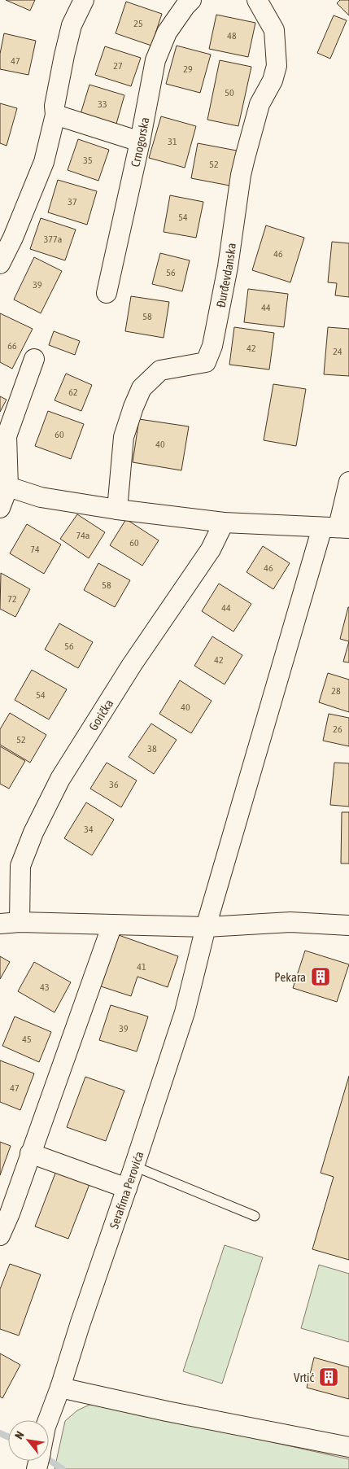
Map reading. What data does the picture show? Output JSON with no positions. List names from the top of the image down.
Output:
{
  "streets": {
    "street": [
      "Crnogorska",
      "Đurđevdanska",
      "Gorička",
      "Serafima Perovića"
    ]
  },
  "places": {
    "building": ["Pekara", "Vrtić"]
  },
  "house_numbers": [
    "25",
    "48",
    "47",
    "27",
    "29",
    "50",
    "33",
    "31",
    "35",
    "52",
    "37",
    "54",
    "377a",
    "46",
    "56",
    "39",
    "44",
    "58",
    "66",
    "42",
    "24",
    "62",
    "60",
    "40",
    "74a",
    "60",
    "74",
    "46",
    "58",
    "72",
    "44",
    "56",
    "42",
    "28",
    "54",
    "40",
    "26",
    "52",
    "38",
    "36",
    "34",
    "41",
    "43",
    "39",
    "45",
    "47"
  ],
  "north": "top left"
}
